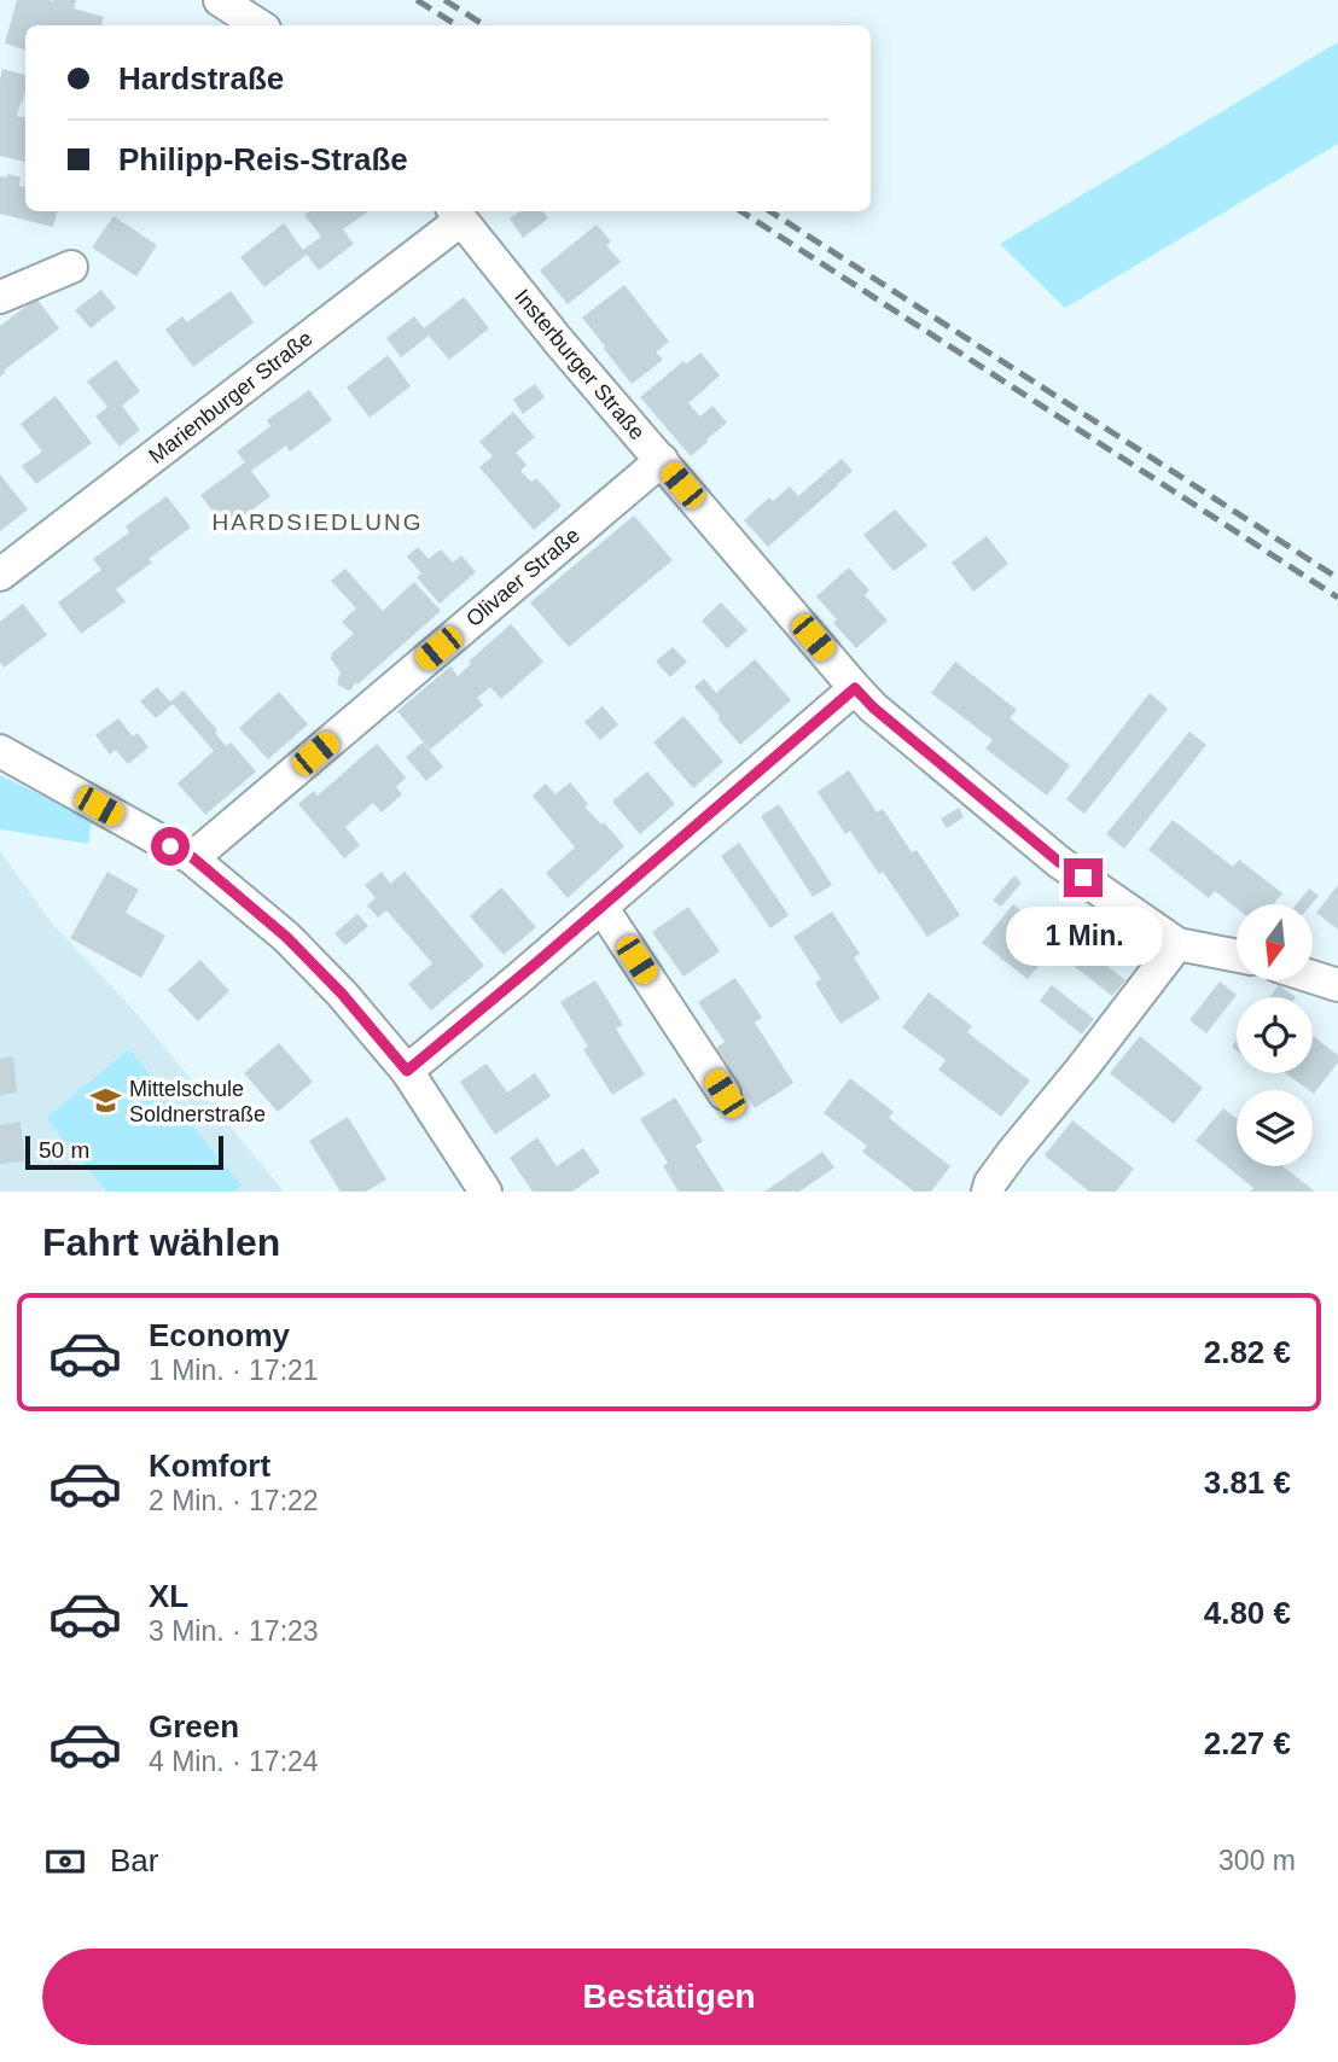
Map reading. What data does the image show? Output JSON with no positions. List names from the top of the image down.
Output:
{
  "streets": {
    "street": ["Insterburger Straße", "Marienburger Straße", "Olivaer Straße"]
  },
  "crossings": [
    ["Insterburger Straße", "Marienburger Straße"],
    ["Insterburger Straße", "Olivaer Straße"]
  ],
  "districts": ["HARDSIEDLUNG"],
  "places": {
    "school or university": ["Mittelschule Soldnerstraße"]
  },
  "scale_bar": "50 m",
  "north": "bottom",
  "page": {
    "banner": ["Hardstraße", "Philipp-Reis-Straße"],
    "bubble": "1 Min.",
    "scale": "50 m",
    "heading": "Fahrt wählen",
    "list": [
      {
        "name": "Economy",
        "note": "1 Min. · 17:21",
        "value": "2.82 €"
      },
      {
        "name": "Komfort",
        "note": "2 Min. · 17:22",
        "value": "3.81 €"
      },
      {
        "name": "XL",
        "note": "3 Min. · 17:23",
        "value": "4.80 €"
      },
      {
        "name": "Green",
        "note": "4 Min. · 17:24",
        "value": "2.27 €"
      }
    ],
    "pay": ["Bar", "300 m"],
    "buttons": "Bestätigen"
  }
}
